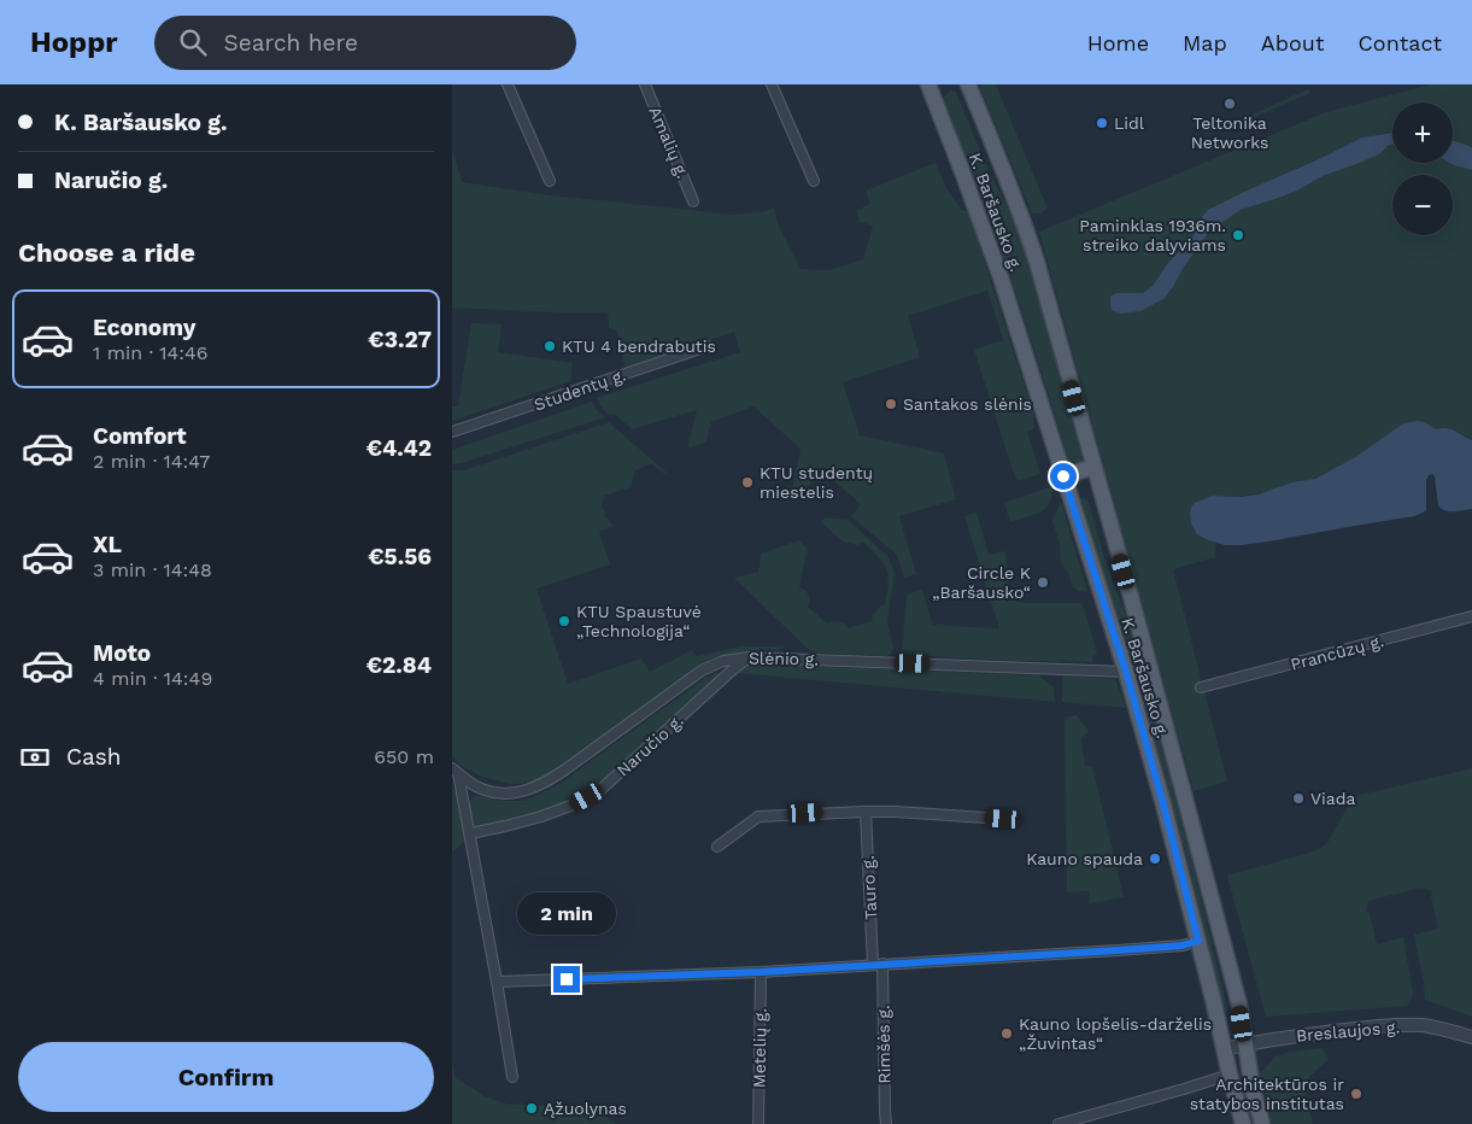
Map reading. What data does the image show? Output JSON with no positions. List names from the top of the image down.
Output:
{
  "streets": {
    "main road": ["K. Baršausko g."],
    "street": [
      "Amalių g.",
      "Studentų g.",
      "Prancūzų g.",
      "Slėnio g.",
      "Naručio g.",
      "Tauro g.",
      "Breslaujos g.",
      "Rimšės g.",
      "Metelių g."
    ]
  },
  "crossings": [
    ["K. Baršausko g.", "Slėnio g."],
    ["K. Baršausko g.", "Breslaujos g."],
    ["Slėnio g.", "Naručio g."],
    ["Tauro g.", "Rimšės g."]
  ],
  "places": [
    "Teltonika Networks",
    "Lidl",
    "Paminklas 1936m. streiko dalyviams",
    "KTU 4 bendrabutis",
    "Santakos slėnis",
    "KTU studentų miestelis",
    "Circle K „Baršausko“",
    "KTU Spaustuvė „Technologija“",
    "Viada",
    "Kauno spauda",
    "Kauno lopšelis-darželis „Žuvintas“",
    "Architektūros ir statybos institutas",
    "Ąžuolynas"
  ],
  "page": {
    "header": "Hoppr",
    "search": "Search here",
    "nav": [
      "Home",
      "Map",
      "About",
      "Contact"
    ],
    "banner": ["K. Baršausko g.", "Naručio g."],
    "map_buttons": ["+", "−"],
    "heading": "Choose a ride",
    "list": [
      {
        "name": "Economy",
        "note": "1 min · 14:46",
        "value": "€3.27"
      },
      {
        "name": "Comfort",
        "note": "2 min · 14:47",
        "value": "€4.42"
      },
      {
        "name": "XL",
        "note": "3 min · 14:48",
        "value": "€5.56"
      },
      {
        "name": "Moto",
        "note": "4 min · 14:49",
        "value": "€2.84"
      }
    ],
    "pay": ["Cash", "650 m"],
    "bubble": "2 min",
    "buttons": "Confirm"
  }
}
